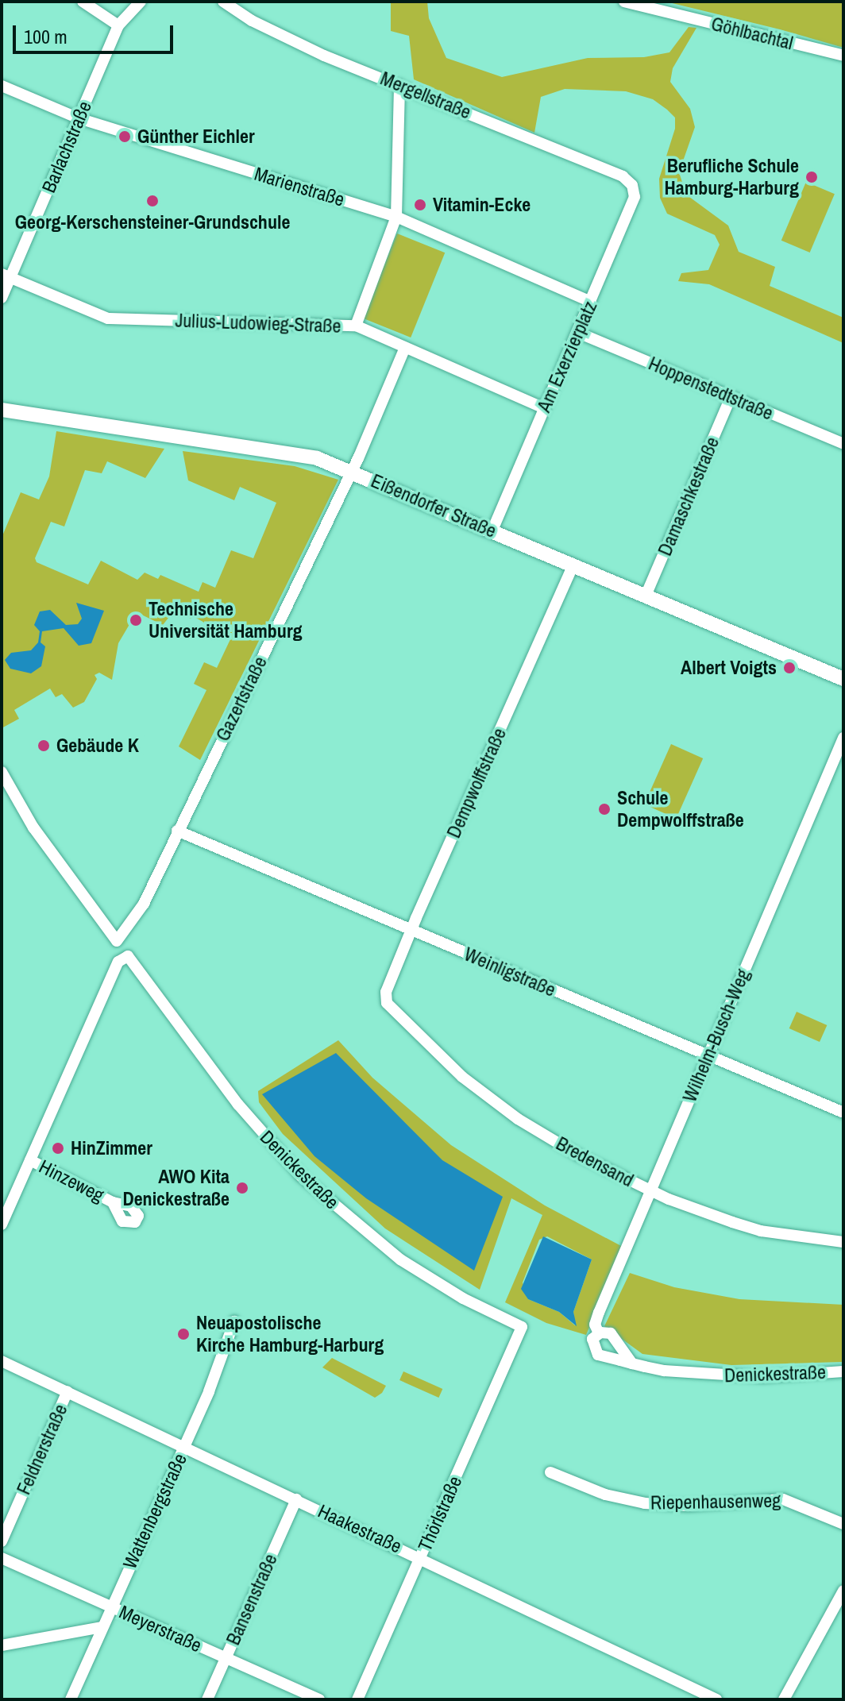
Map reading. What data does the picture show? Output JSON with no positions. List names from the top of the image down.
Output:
{
  "streets": {
    "main road": ["Eißendorfer Straße"],
    "street": [
      "Göhlbachtal",
      "Mergellstraße",
      "Barlachstraße",
      "Marienstraße",
      "Julius-Ludowieg-Straße",
      "Am Exerzierplatz",
      "Hoppenstedtstraße",
      "Damaschkestraße",
      "Gazertstraße",
      "Dempwolffstraße",
      "Weinligstraße",
      "Wilhelm-Busch-Weg",
      "Bredensand",
      "Denickestraße",
      "Hinzeweg",
      "Feldnerstraße",
      "Riepenhausenweg",
      "Wattenbergstraße",
      "Thörlstraße",
      "Haakestraße",
      "Bansenstraße",
      "Meyerstraße"
    ]
  },
  "crossings": [
    ["Mergellstraße", "Am Exerzierplatz"],
    ["Barlachstraße", "Marienstraße"],
    ["Barlachstraße", "Julius-Ludowieg-Straße"],
    ["Marienstraße", "Am Exerzierplatz"],
    ["Julius-Ludowieg-Straße", "Am Exerzierplatz"],
    ["Julius-Ludowieg-Straße", "Gazertstraße"],
    ["Am Exerzierplatz", "Hoppenstedtstraße"],
    ["Am Exerzierplatz", "Eißendorfer Straße"],
    ["Hoppenstedtstraße", "Damaschkestraße"],
    ["Damaschkestraße", "Eißendorfer Straße"],
    ["Eißendorfer Straße", "Gazertstraße"],
    ["Eißendorfer Straße", "Dempwolffstraße"],
    ["Gazertstraße", "Weinligstraße"],
    ["Dempwolffstraße", "Weinligstraße"],
    ["Dempwolffstraße", "Bredensand"],
    ["Weinligstraße", "Wilhelm-Busch-Weg"],
    ["Wilhelm-Busch-Weg", "Bredensand"],
    ["Wilhelm-Busch-Weg", "Denickestraße"],
    ["Denickestraße", "Hinzeweg"],
    ["Denickestraße", "Thörlstraße"],
    ["Feldnerstraße", "Haakestraße"],
    ["Wattenbergstraße", "Haakestraße"],
    ["Wattenbergstraße", "Meyerstraße"],
    ["Thörlstraße", "Haakestraße"],
    ["Haakestraße", "Bansenstraße"],
    ["Bansenstraße", "Meyerstraße"]
  ],
  "places": [
    "Günther Eichler",
    "Berufliche Schule Hamburg-Harburg",
    "Georg-Kerschensteiner-Grundschule",
    "Vitamin-Ecke",
    "Technische Universität Hamburg",
    "Albert Voigts",
    "Gebäude K",
    "Schule Dempwolffstraße",
    "HinZimmer",
    "AWO Kita Denickestraße",
    "Neuapostolische Kirche Hamburg-Harburg"
  ],
  "scale_bar": "100 m"
}
